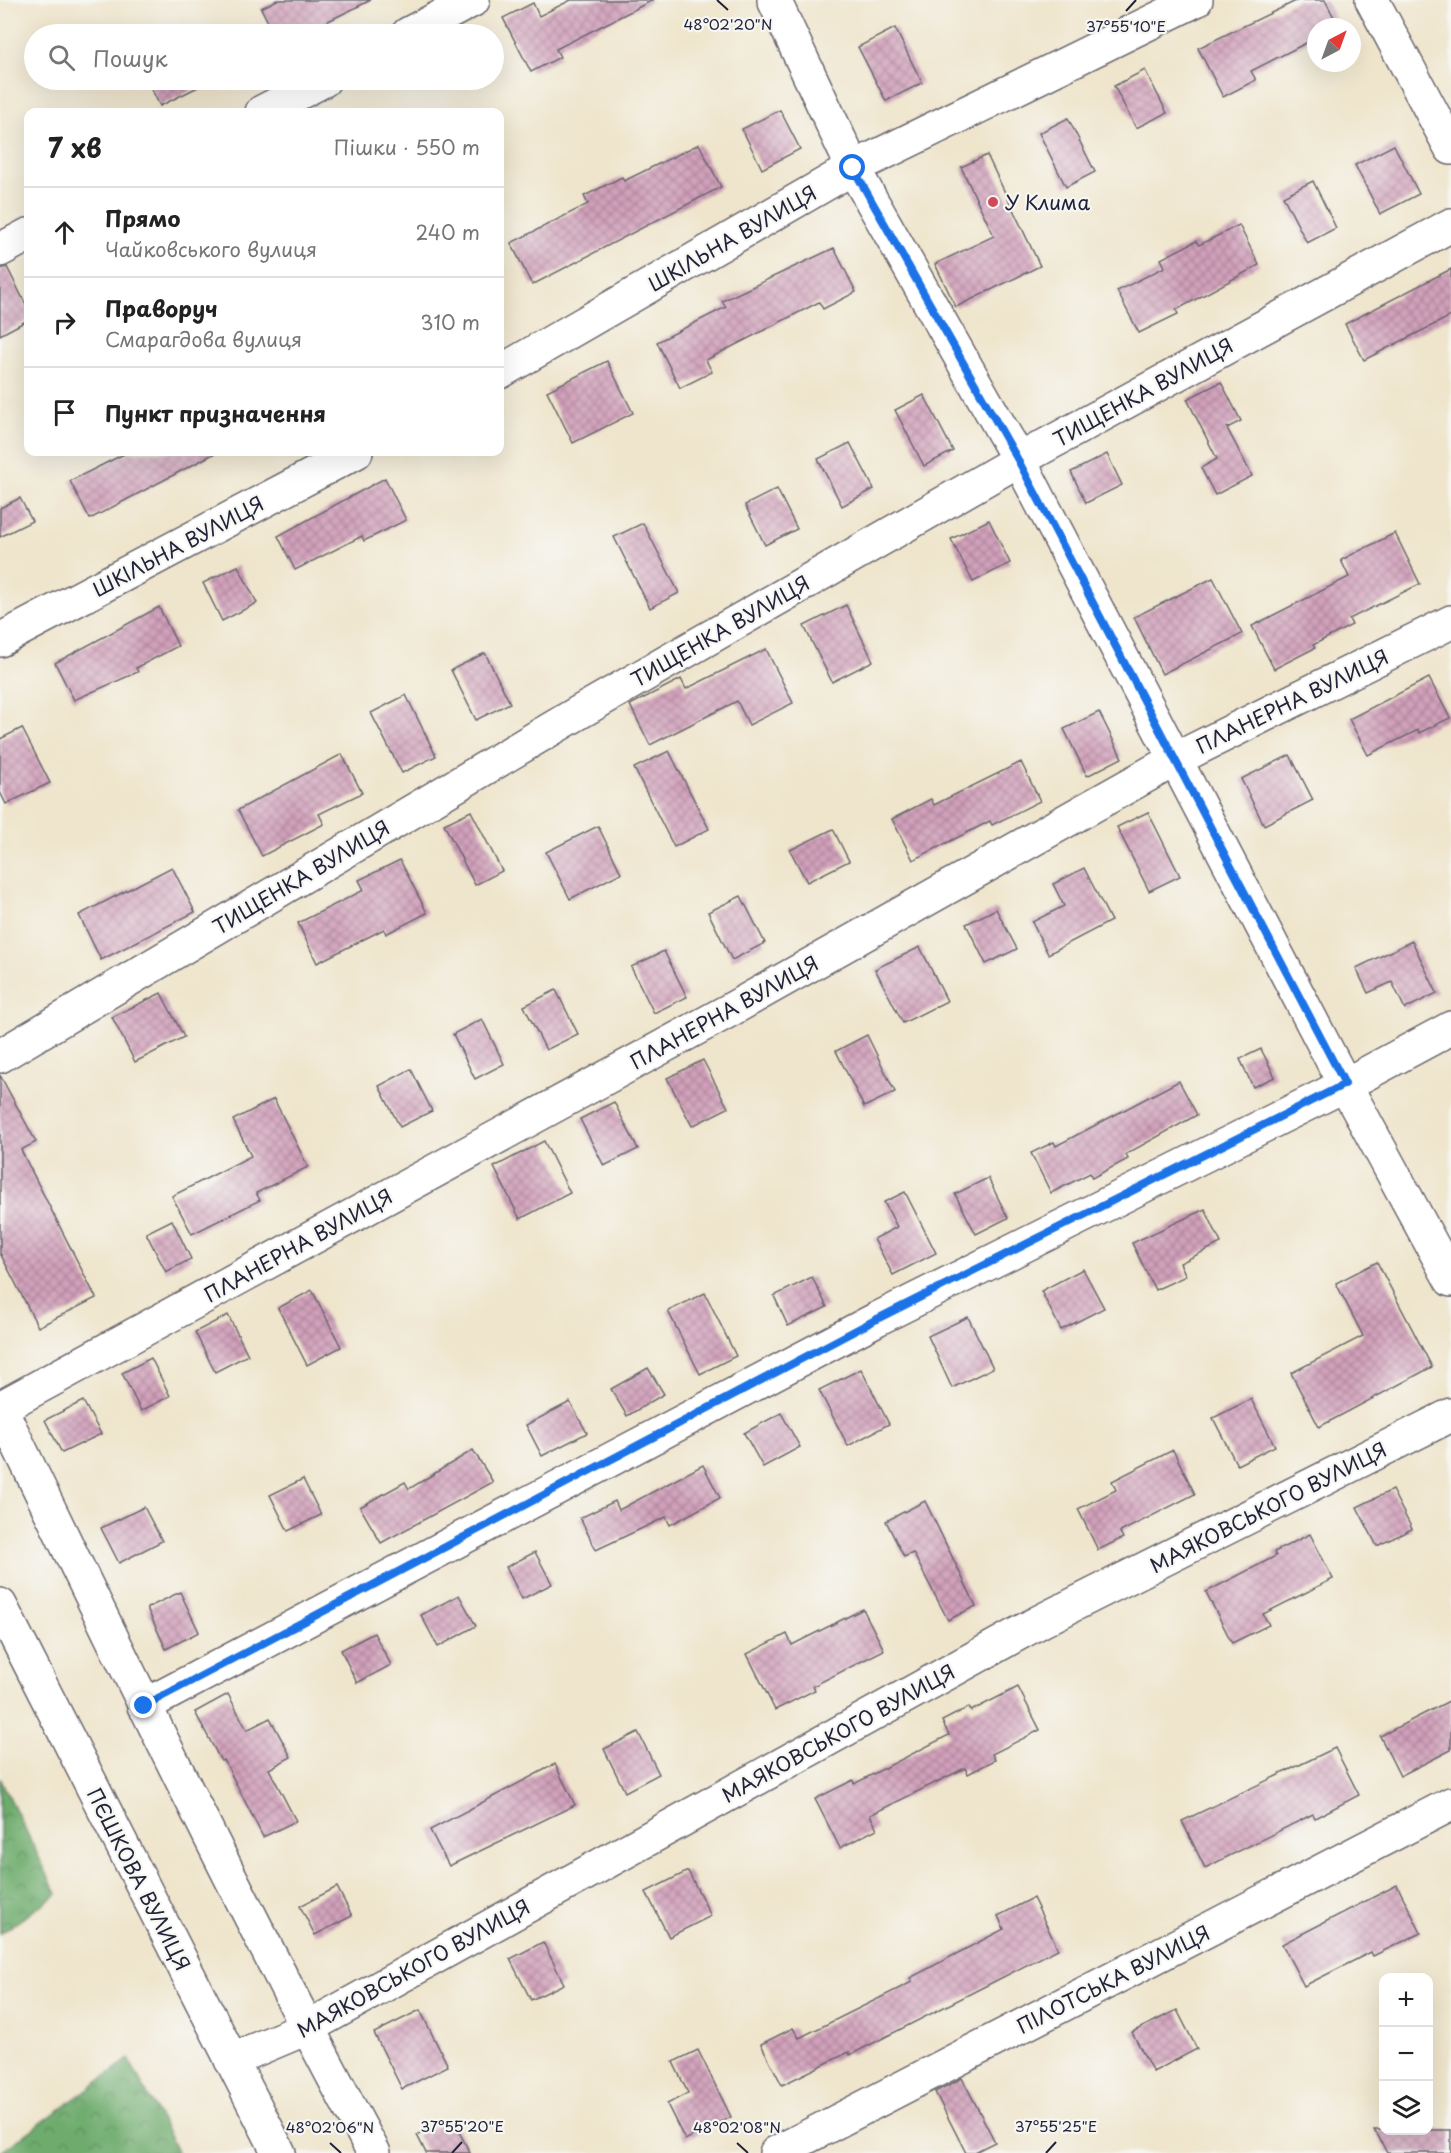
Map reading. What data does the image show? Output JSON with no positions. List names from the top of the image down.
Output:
{
  "streets": {
    "street": [
      "ШКІЛЬНА ВУЛИЦЯ",
      "ТИЩЕНКА ВУЛИЦЯ",
      "ПЛАНЕРНА ВУЛИЦЯ",
      "МАЯКОВСЬКОГО ВУЛИЦЯ",
      "ПЄШКОВА ВУЛИЦЯ",
      "ПІЛОТСЬКА ВУЛИЦЯ"
    ]
  },
  "crossings": [
    ["МАЯКОВСЬКОГО ВУЛИЦЯ", "ПЄШКОВА ВУЛИЦЯ"]
  ],
  "places": ["У Клима"],
  "north": "top right",
  "page": {
    "search": "Пошук",
    "heading": ["7 хв", "Пішки · 550 m"],
    "list": [
      ["Прямо", "Чайковського вулиця", "240 m"],
      ["Праворуч", "Смарагдова вулиця", "310 m"],
      "Пункт призначення"
    ],
    "map_buttons": ["+", "−"]
  },
  "coordinates": [
    "48°02'20\"N",
    "37°55'10\"E",
    "37°55'20\"E",
    "37°55'25\"E",
    "48°02'06\"N",
    "48°02'08\"N"
  ]
}
